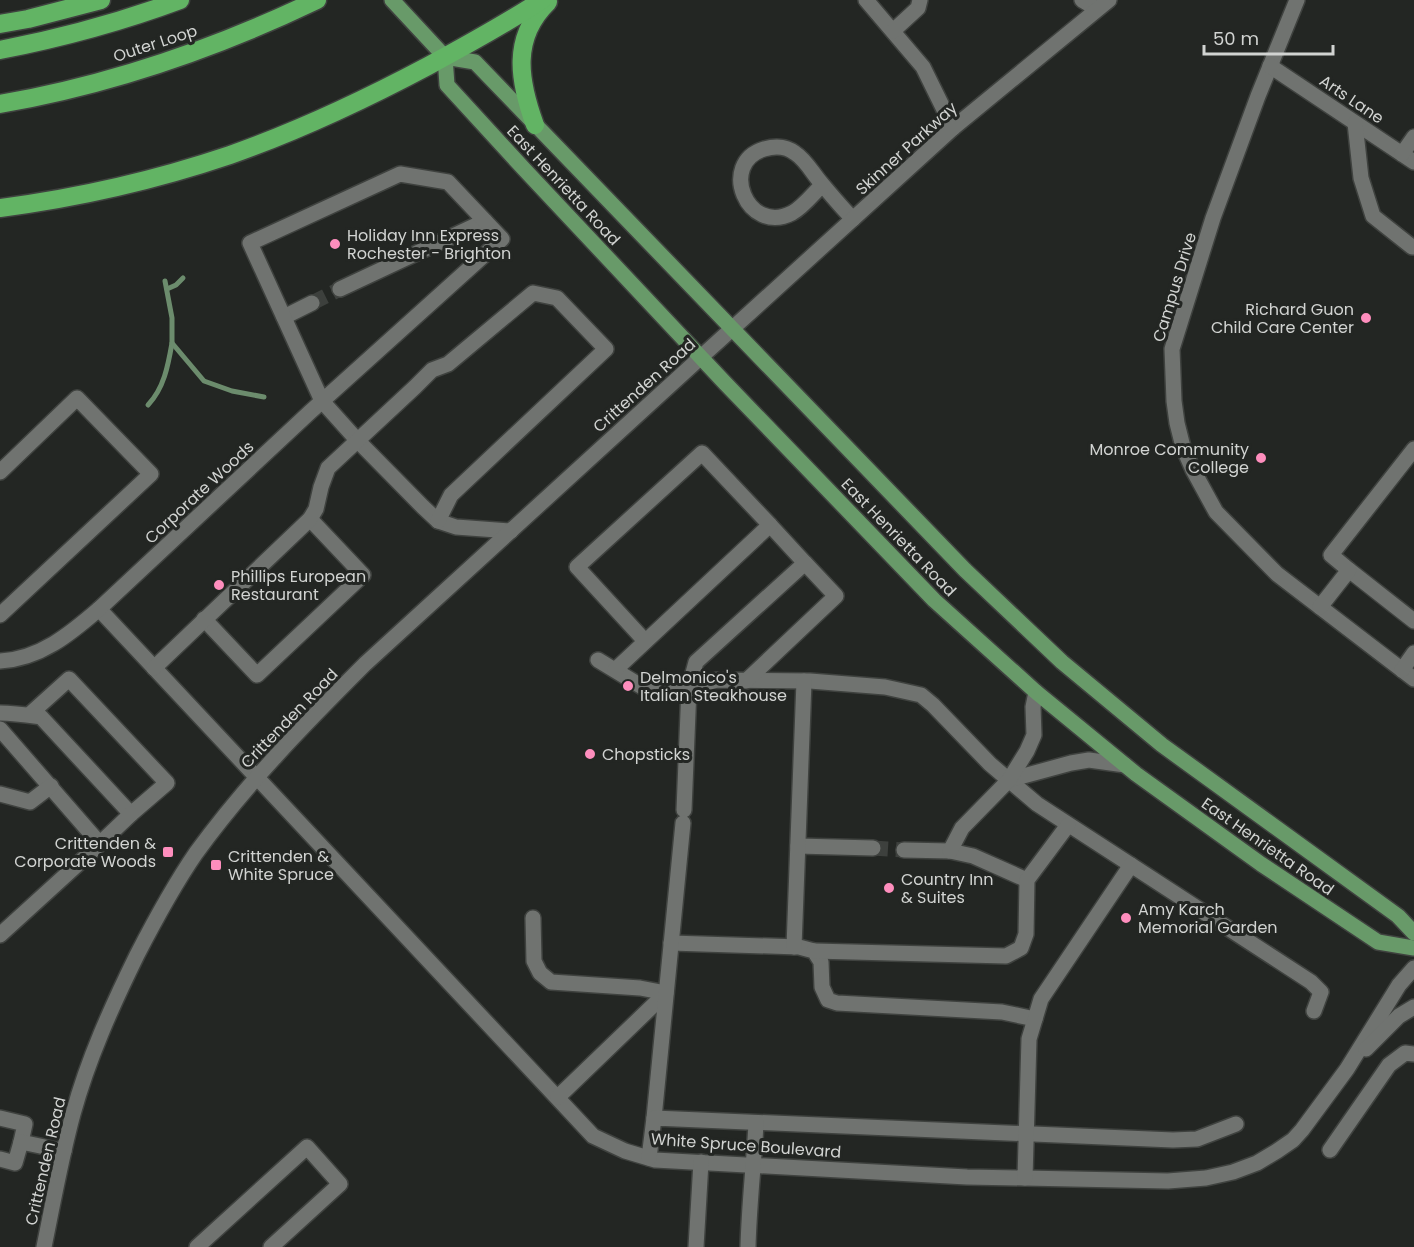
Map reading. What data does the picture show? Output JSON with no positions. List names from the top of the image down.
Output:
{
  "streets": {
    "highway": ["Outer Loop"],
    "main road": ["East Henrietta Road"],
    "street": [
      "Arts Lane",
      "Skinner Parkway",
      "Campus Drive",
      "Crittenden Road",
      "Corporate Woods",
      "White Spruce Boulevard"
    ]
  },
  "crossings": [
    ["Arts Lane", "Campus Drive"],
    ["Skinner Parkway", "East Henrietta Road"],
    ["Skinner Parkway", "Crittenden Road"],
    ["East Henrietta Road", "Crittenden Road"],
    ["Crittenden Road", "White Spruce Boulevard"]
  ],
  "places": {
    "other": [
      "Holiday Inn Express Rochester - Brighton",
      "Richard Guon Child Care Center",
      "Monroe Community College",
      "Phillips European Restaurant",
      "Delmonico's Italian Steakhouse",
      "Chopsticks",
      "Country Inn & Suites",
      "Amy Karch Memorial Garden"
    ],
    "transit": ["Crittenden & Corporate Woods", "Crittenden & White Spruce"]
  },
  "scale_bar": "50 m"
}
